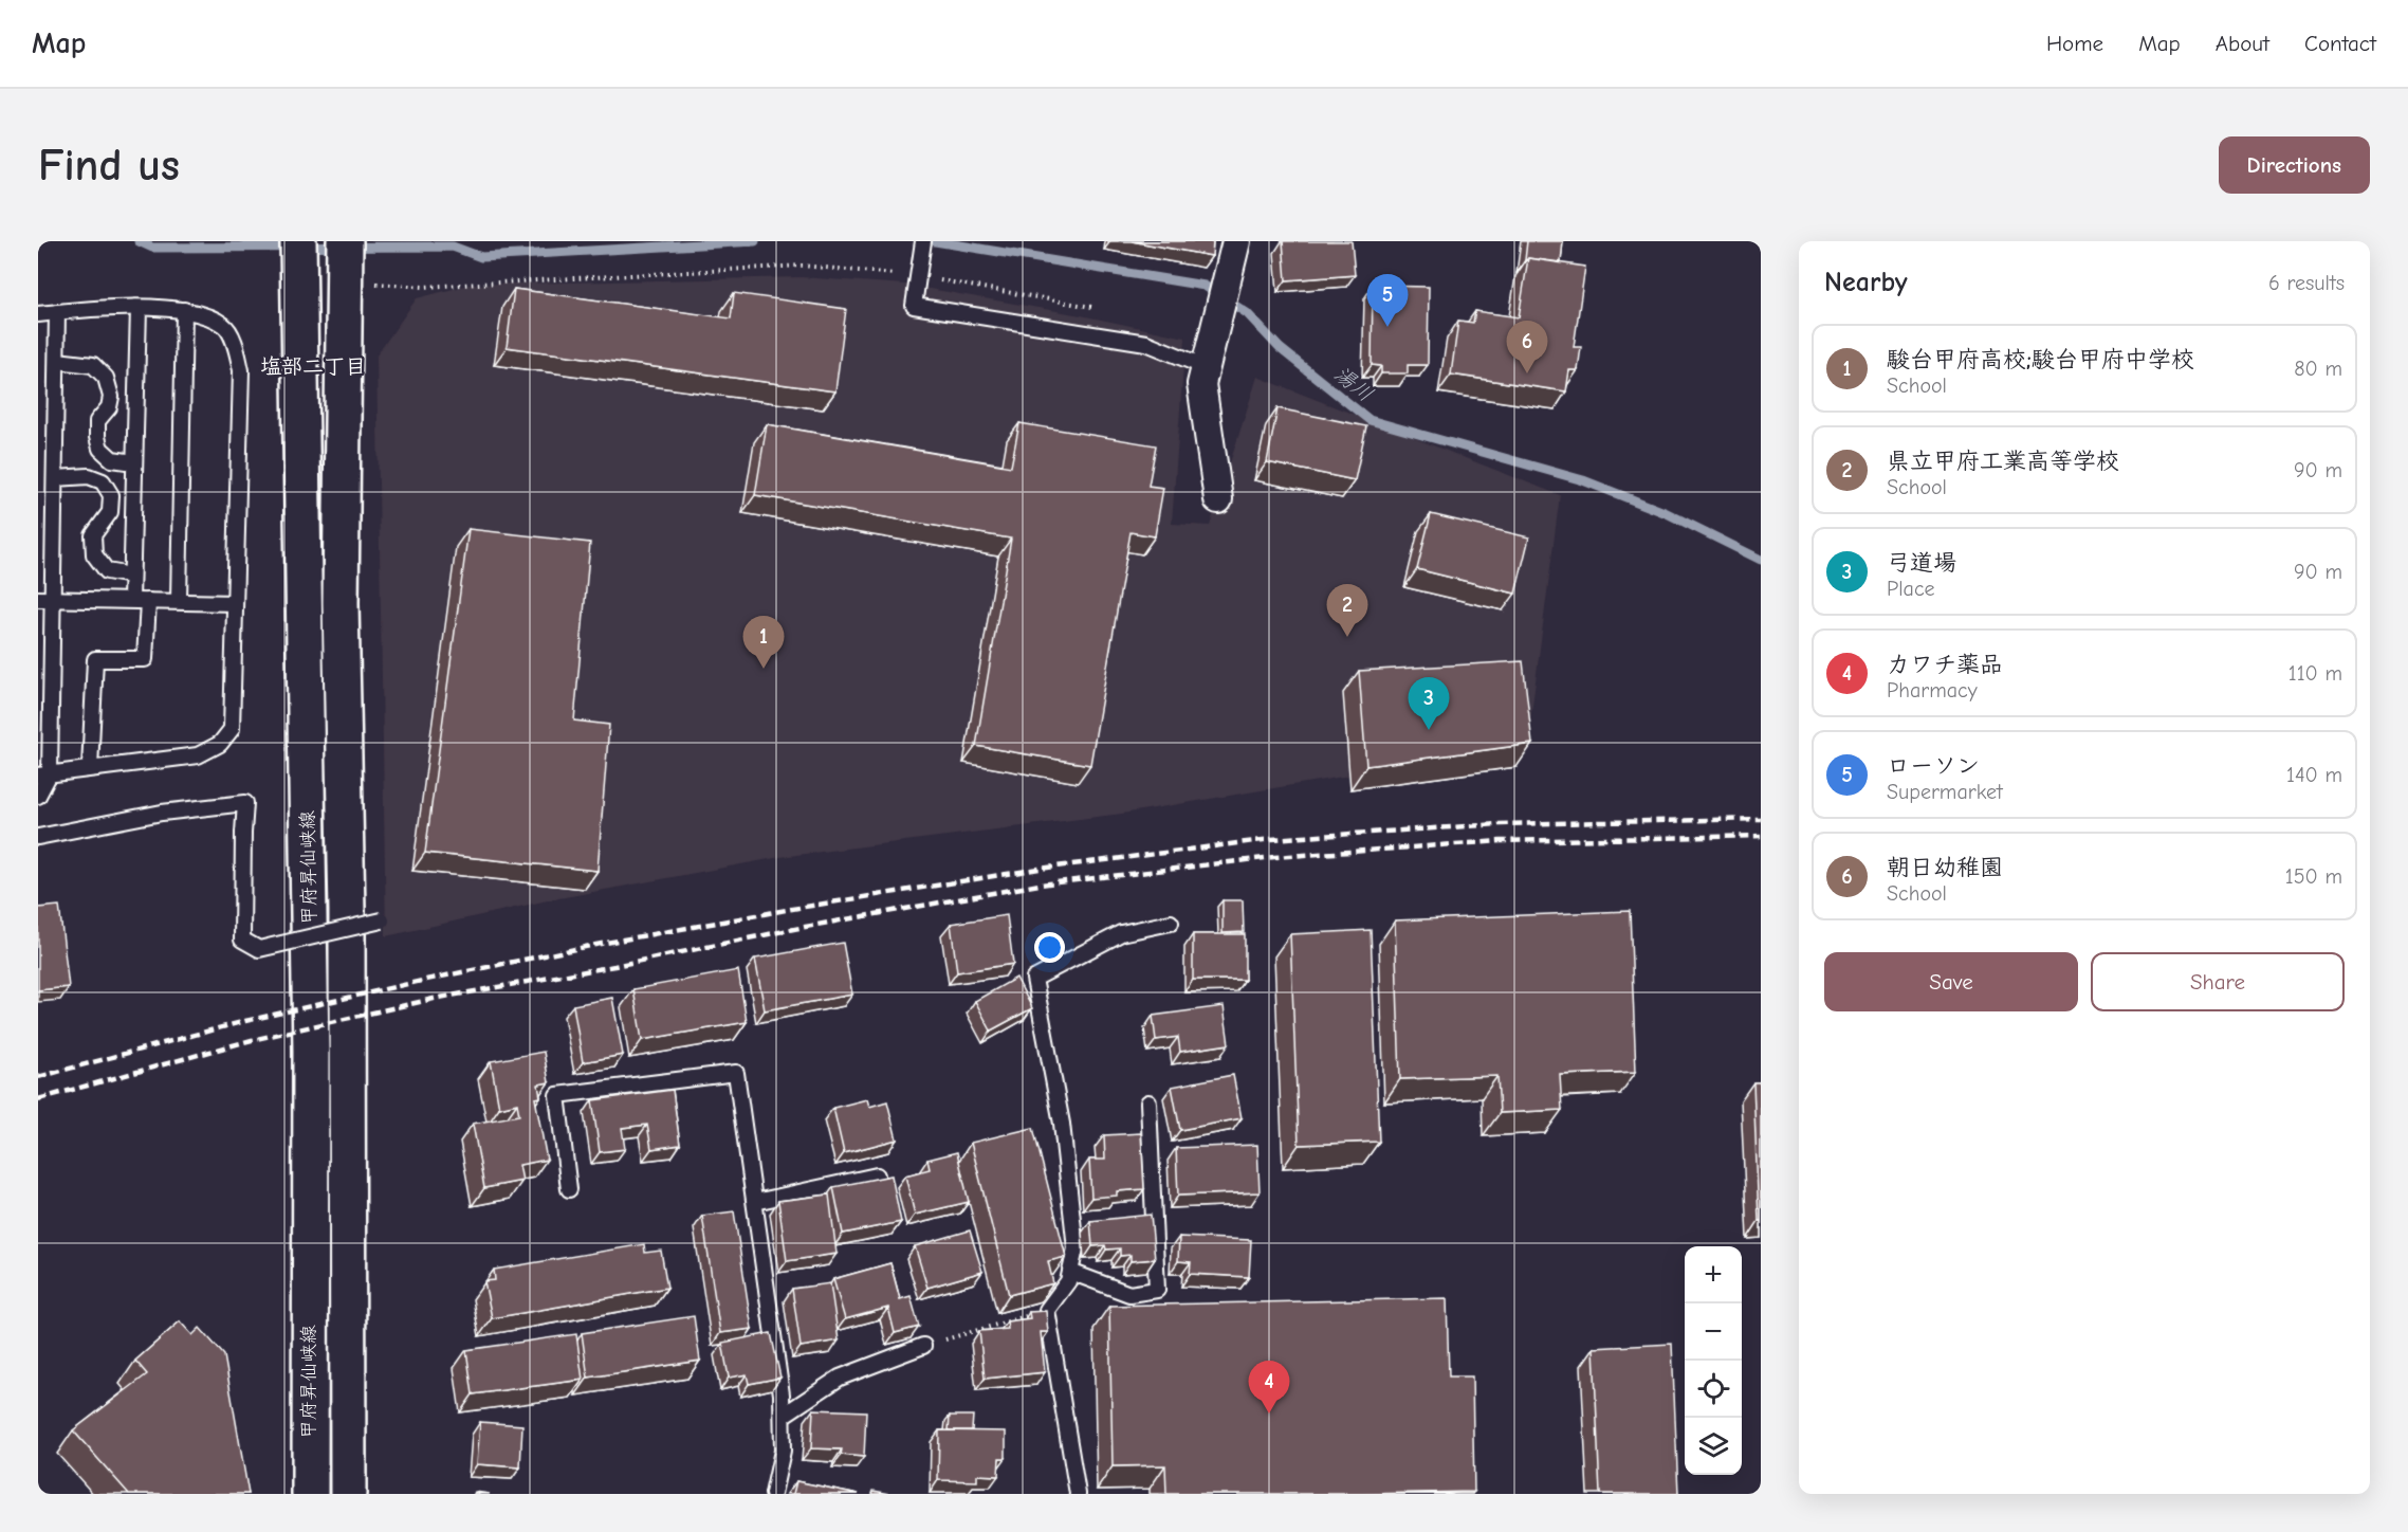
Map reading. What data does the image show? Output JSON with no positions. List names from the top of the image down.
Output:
{
  "streets": {
    "main road": ["甲府昇仙峡線"]
  },
  "districts": ["塩部二丁目"],
  "water": ["湯川"],
  "page": {
    "header": "Map",
    "nav": [
      "Home",
      "Map",
      "About",
      "Contact"
    ],
    "buttons": [
      "Directions",
      ["Save", "Share"]
    ],
    "title": "Find us",
    "heading": ["Nearby", "6 results"],
    "pins": [
      "5",
      "6",
      "2",
      "1",
      "3",
      "4"
    ],
    "list": [
      {
        "mark": "1",
        "name": "駿台甲府高校;駿台甲府中学校",
        "note": "School",
        "value": "80 m"
      },
      {
        "mark": "2",
        "name": "県立甲府工業高等学校",
        "note": "School",
        "value": "90 m"
      },
      {
        "mark": "3",
        "name": "弓道場",
        "note": "Place",
        "value": "90 m"
      },
      {
        "mark": "4",
        "name": "カワチ薬品",
        "note": "Pharmacy",
        "value": "110 m"
      },
      {
        "mark": "5",
        "name": "ローソン",
        "note": "Supermarket",
        "value": "140 m"
      },
      {
        "mark": "6",
        "name": "朝日幼稚園",
        "note": "School",
        "value": "150 m"
      }
    ],
    "map_buttons": ["+", "−"]
  }
}
